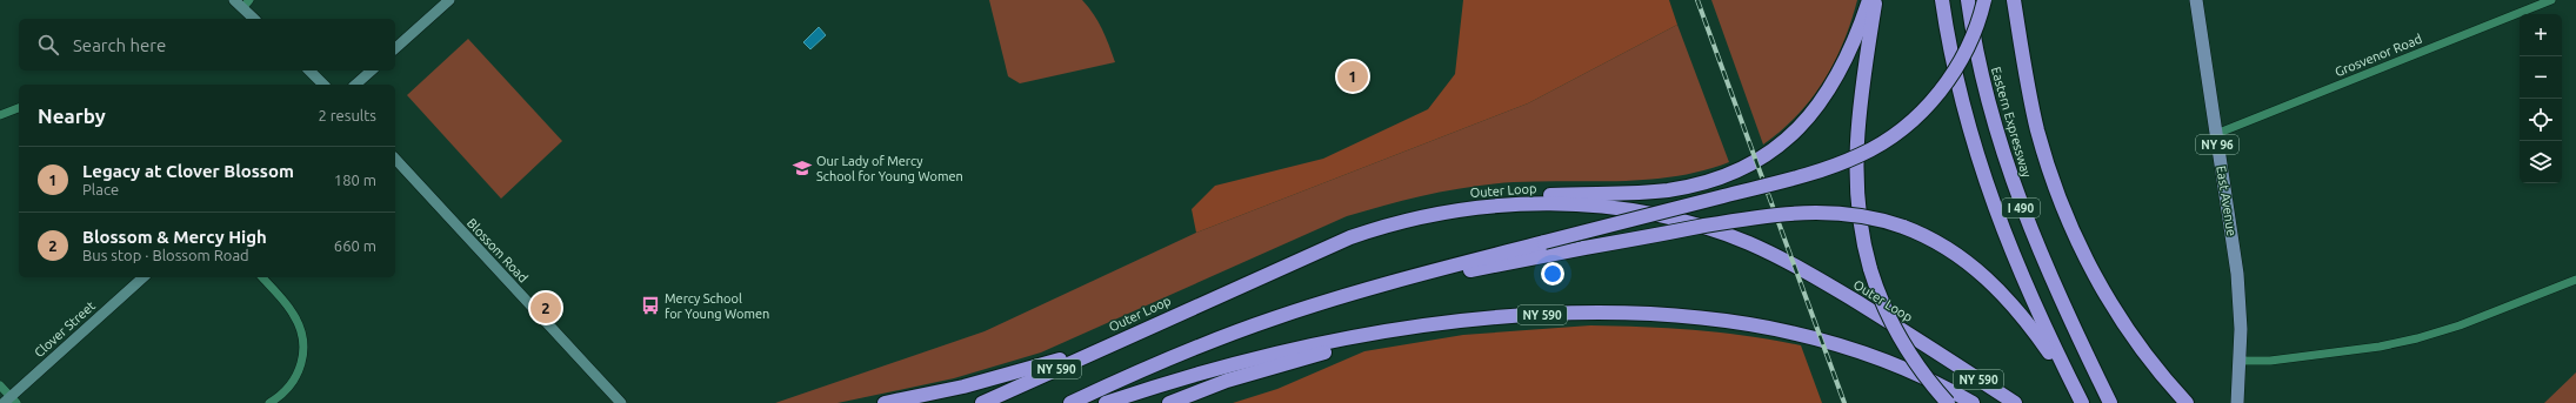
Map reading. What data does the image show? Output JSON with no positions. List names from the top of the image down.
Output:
{
  "streets": {
    "highway": [
      "Eastern Expressway",
      "Outer Loop",
      "I 490",
      "NY 590"
    ],
    "main road": ["NY 96", "East Avenue"],
    "street": ["Grosvenor Road", "Blossom Road", "Clover Street"]
  },
  "crossings": [
    ["Grosvenor Road", "East Avenue"]
  ],
  "places": {
    "school or university": ["Our Lady of Mercy School for Young Women"],
    "bus stop": ["Mercy School for Young Women"]
  },
  "page": {
    "map_buttons": ["+", "−"],
    "search": "Search here",
    "pins": ["1", "2"],
    "heading": ["Nearby", "2 results"],
    "list": [
      {
        "mark": "1",
        "name": "Legacy at Clover Blossom",
        "note": "Place",
        "value": "180 m"
      },
      {
        "mark": "2",
        "name": "Blossom & Mercy High",
        "note": "Bus stop · Blossom Road",
        "value": "660 m"
      }
    ]
  }
}
